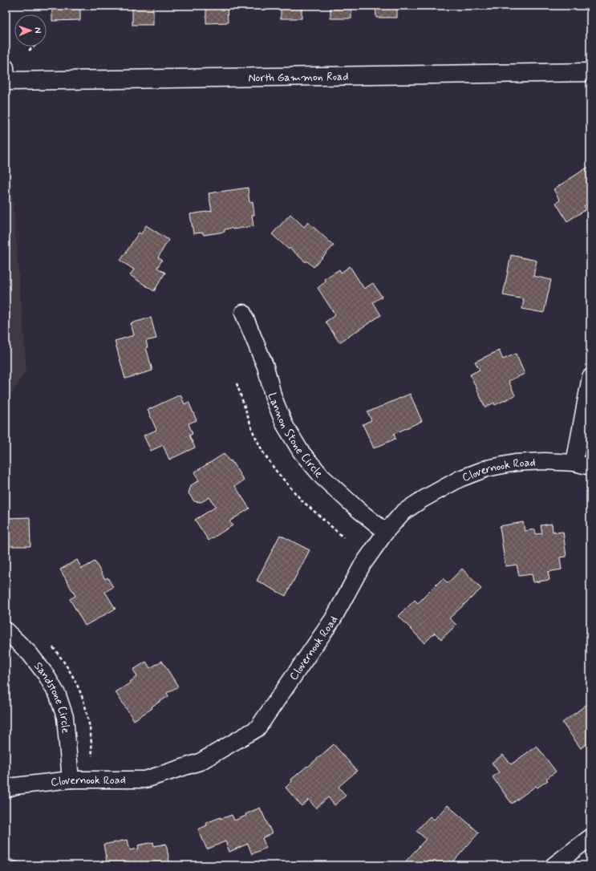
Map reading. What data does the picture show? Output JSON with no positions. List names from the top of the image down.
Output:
{
  "streets": {
    "main road": ["North Gammon Road"],
    "street": ["Lannon Stone Circle", "Clovernook Road", "Sandstone Circle"]
  },
  "crossings": [
    ["Lannon Stone Circle", "Clovernook Road"],
    ["Clovernook Road", "Sandstone Circle"]
  ],
  "north": "right"
}
